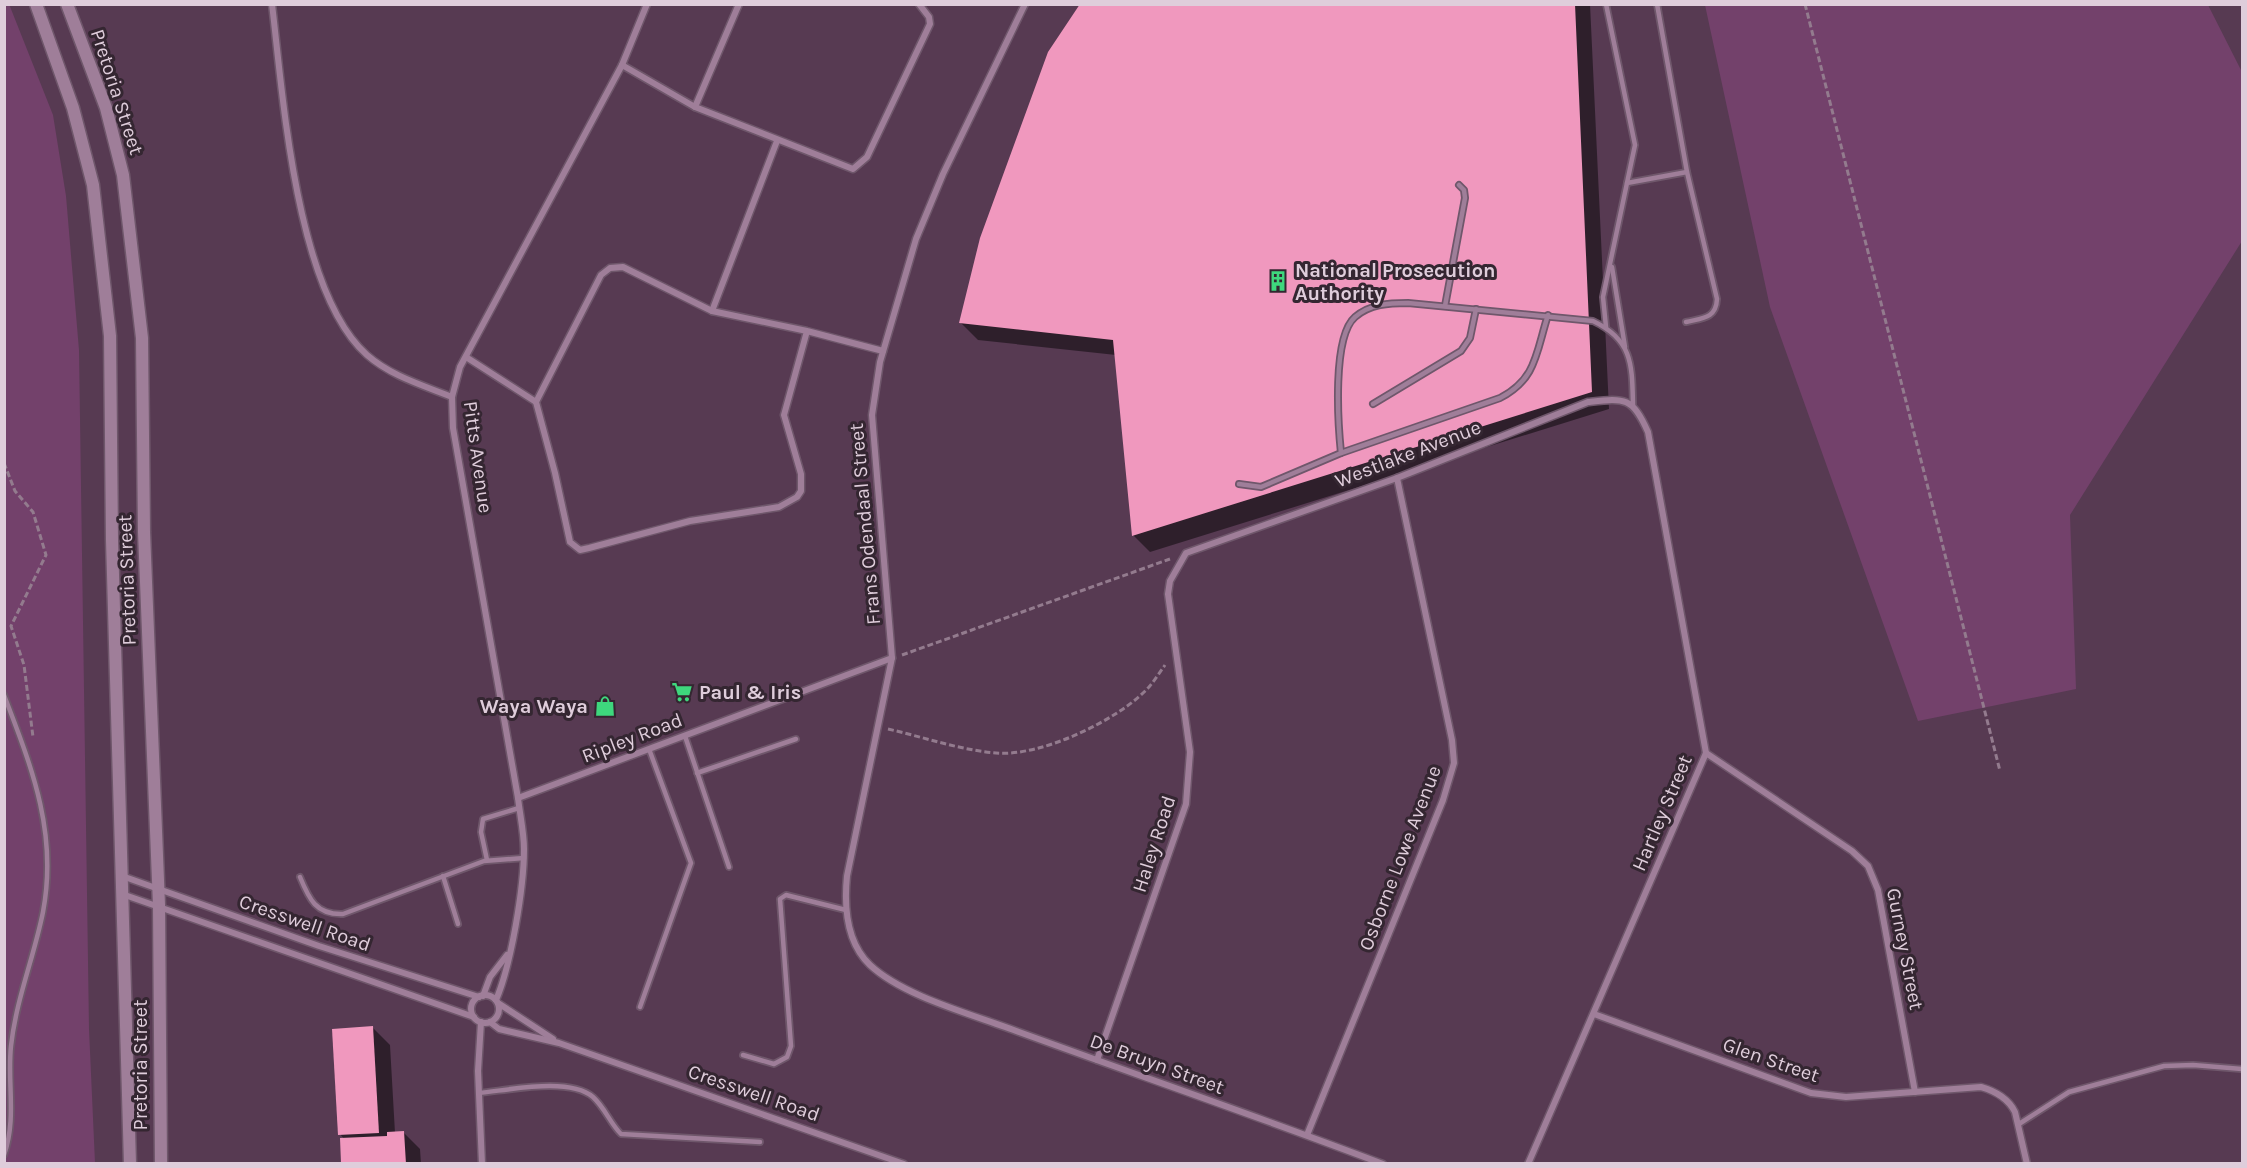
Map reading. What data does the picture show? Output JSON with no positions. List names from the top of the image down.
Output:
{
  "streets": {
    "main road": ["Pretoria Street"],
    "street": [
      "Westlake Avenue",
      "Pitts Avenue",
      "Frans Odendaal Street",
      "Ripley Road",
      "Hartley Street",
      "Haley Road",
      "Osborne Lowe Avenue",
      "Cresswell Road",
      "Gurney Street",
      "Glen Street",
      "De Bruyn Street"
    ]
  },
  "crossings": [
    ["Pretoria Street", "Cresswell Road"],
    ["Westlake Avenue", "Hartley Street"],
    ["Westlake Avenue", "Haley Road"],
    ["Westlake Avenue", "Osborne Lowe Avenue"],
    ["Pitts Avenue", "Ripley Road"],
    ["Pitts Avenue", "Cresswell Road"],
    ["Frans Odendaal Street", "Ripley Road"],
    ["Frans Odendaal Street", "De Bruyn Street"],
    ["Hartley Street", "Gurney Street"],
    ["Hartley Street", "Glen Street"],
    ["Haley Road", "De Bruyn Street"],
    ["Osborne Lowe Avenue", "De Bruyn Street"],
    ["Gurney Street", "Glen Street"]
  ],
  "places": {
    "building": ["National Prosecution Authority"],
    "supermarket": ["Paul & Iris"],
    "shop": ["Waya Waya"]
  }
}
